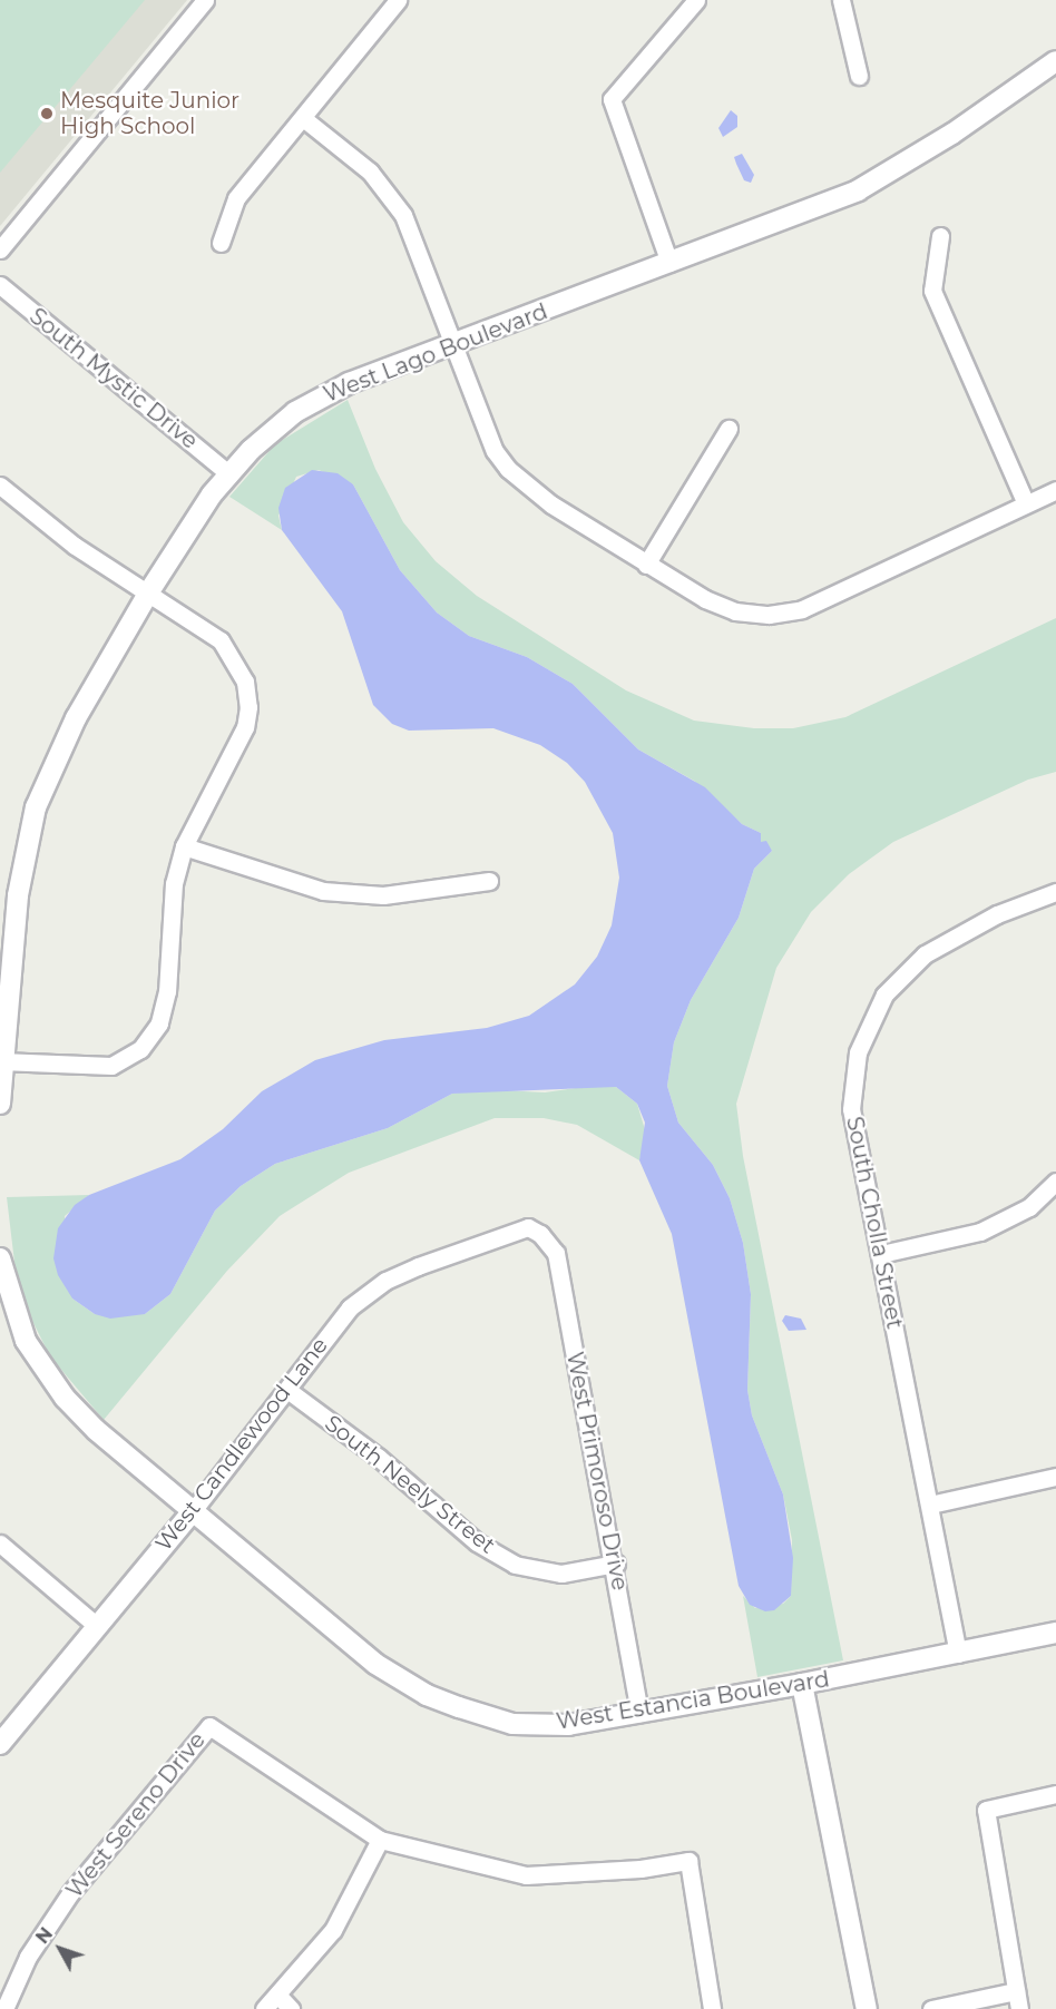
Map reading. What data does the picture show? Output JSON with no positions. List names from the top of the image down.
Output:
{
  "streets": {
    "street": [
      "West Lago Boulevard",
      "South Mystic Drive",
      "South Cholla Street",
      "West Candlewood Lane",
      "West Primoroso Drive",
      "South Neely Street",
      "West Estancia Boulevard",
      "West Sereno Drive"
    ]
  },
  "crossings": [
    ["West Lago Boulevard", "South Mystic Drive"],
    ["South Cholla Street", "West Estancia Boulevard"],
    ["West Candlewood Lane", "West Primoroso Drive"],
    ["West Candlewood Lane", "South Neely Street"],
    ["West Candlewood Lane", "West Estancia Boulevard"],
    ["West Primoroso Drive", "South Neely Street"],
    ["West Primoroso Drive", "West Estancia Boulevard"]
  ],
  "places": ["Mesquite Junior High School"],
  "north": "top left"
}
